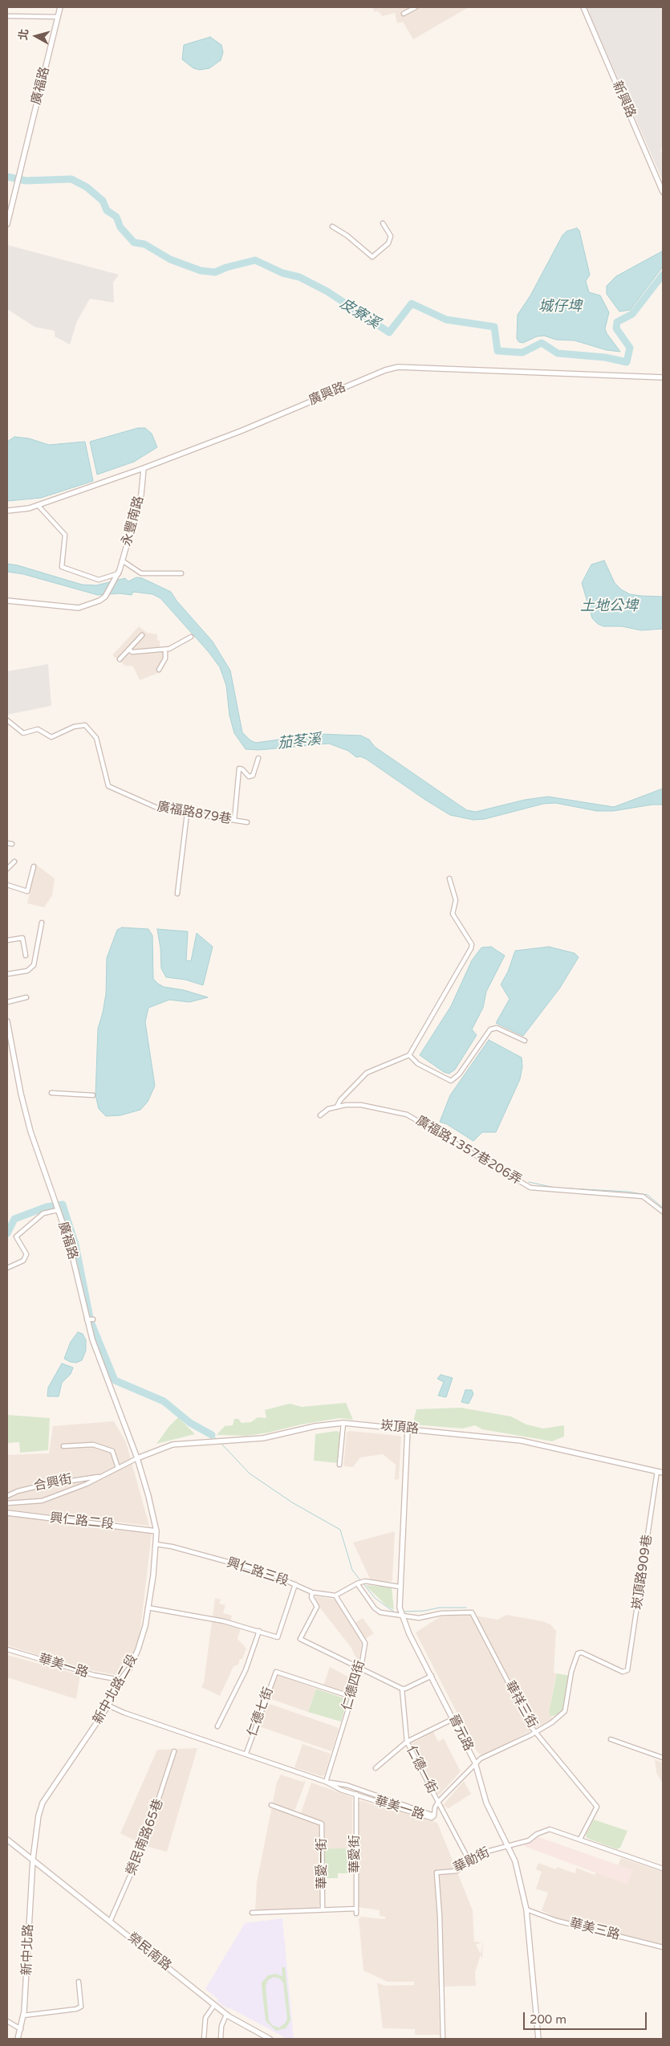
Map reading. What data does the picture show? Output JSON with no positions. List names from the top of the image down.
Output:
{
  "streets": {
    "street": [
      "廣福路",
      "新興路",
      "廣興路",
      "永豐南路",
      "廣福路879巷",
      "廣福路1357巷206弄",
      "崁頂路",
      "合興街",
      "興仁路二段",
      "興仁路三段",
      "崁頂路909巷",
      "華美一路",
      "仁德四街",
      "新中北路二段",
      "華祥三街",
      "仁德七街",
      "晉元路",
      "仁德一街",
      "榮民南路65巷",
      "華愛街",
      "華勛街",
      "華愛一街",
      "華美三路",
      "新中北路",
      "榮民南路"
    ]
  },
  "crossings": [
    ["廣福路", "崁頂路"],
    ["廣福路", "新中北路二段"],
    ["廣興路", "永豐南路"],
    ["崁頂路", "崁頂路909巷"],
    ["崁頂路", "新中北路二段"],
    ["崁頂路", "晉元路"],
    ["興仁路二段", "新中北路二段"],
    ["興仁路三段", "仁德四街"],
    ["興仁路三段", "新中北路二段"],
    ["崁頂路909巷", "仁德一街"],
    ["華美一路", "仁德四街"],
    ["華美一路", "新中北路二段"],
    ["華美一路", "仁德七街"],
    ["華美一路", "仁德一街"],
    ["華美一路", "華愛街"],
    ["仁德四街", "仁德七街"],
    ["新中北路二段", "新中北路"],
    ["新中北路二段", "榮民南路"],
    ["華祥三街", "晉元路"],
    ["華祥三街", "仁德一街"],
    ["華祥三街", "華勛街"],
    ["晉元路", "仁德一街"],
    ["晉元路", "華勛街"],
    ["晉元路", "華美三路"],
    ["仁德一街", "華勛街"],
    ["榮民南路65巷", "榮民南路"],
    ["華愛街", "華愛一街"],
    ["新中北路", "榮民南路"]
  ],
  "water": [
    "城仔埤",
    "皮寮溪",
    "土地公埤",
    "茄苳溪"
  ],
  "scale_bar": "200 m",
  "north": "left"
}
